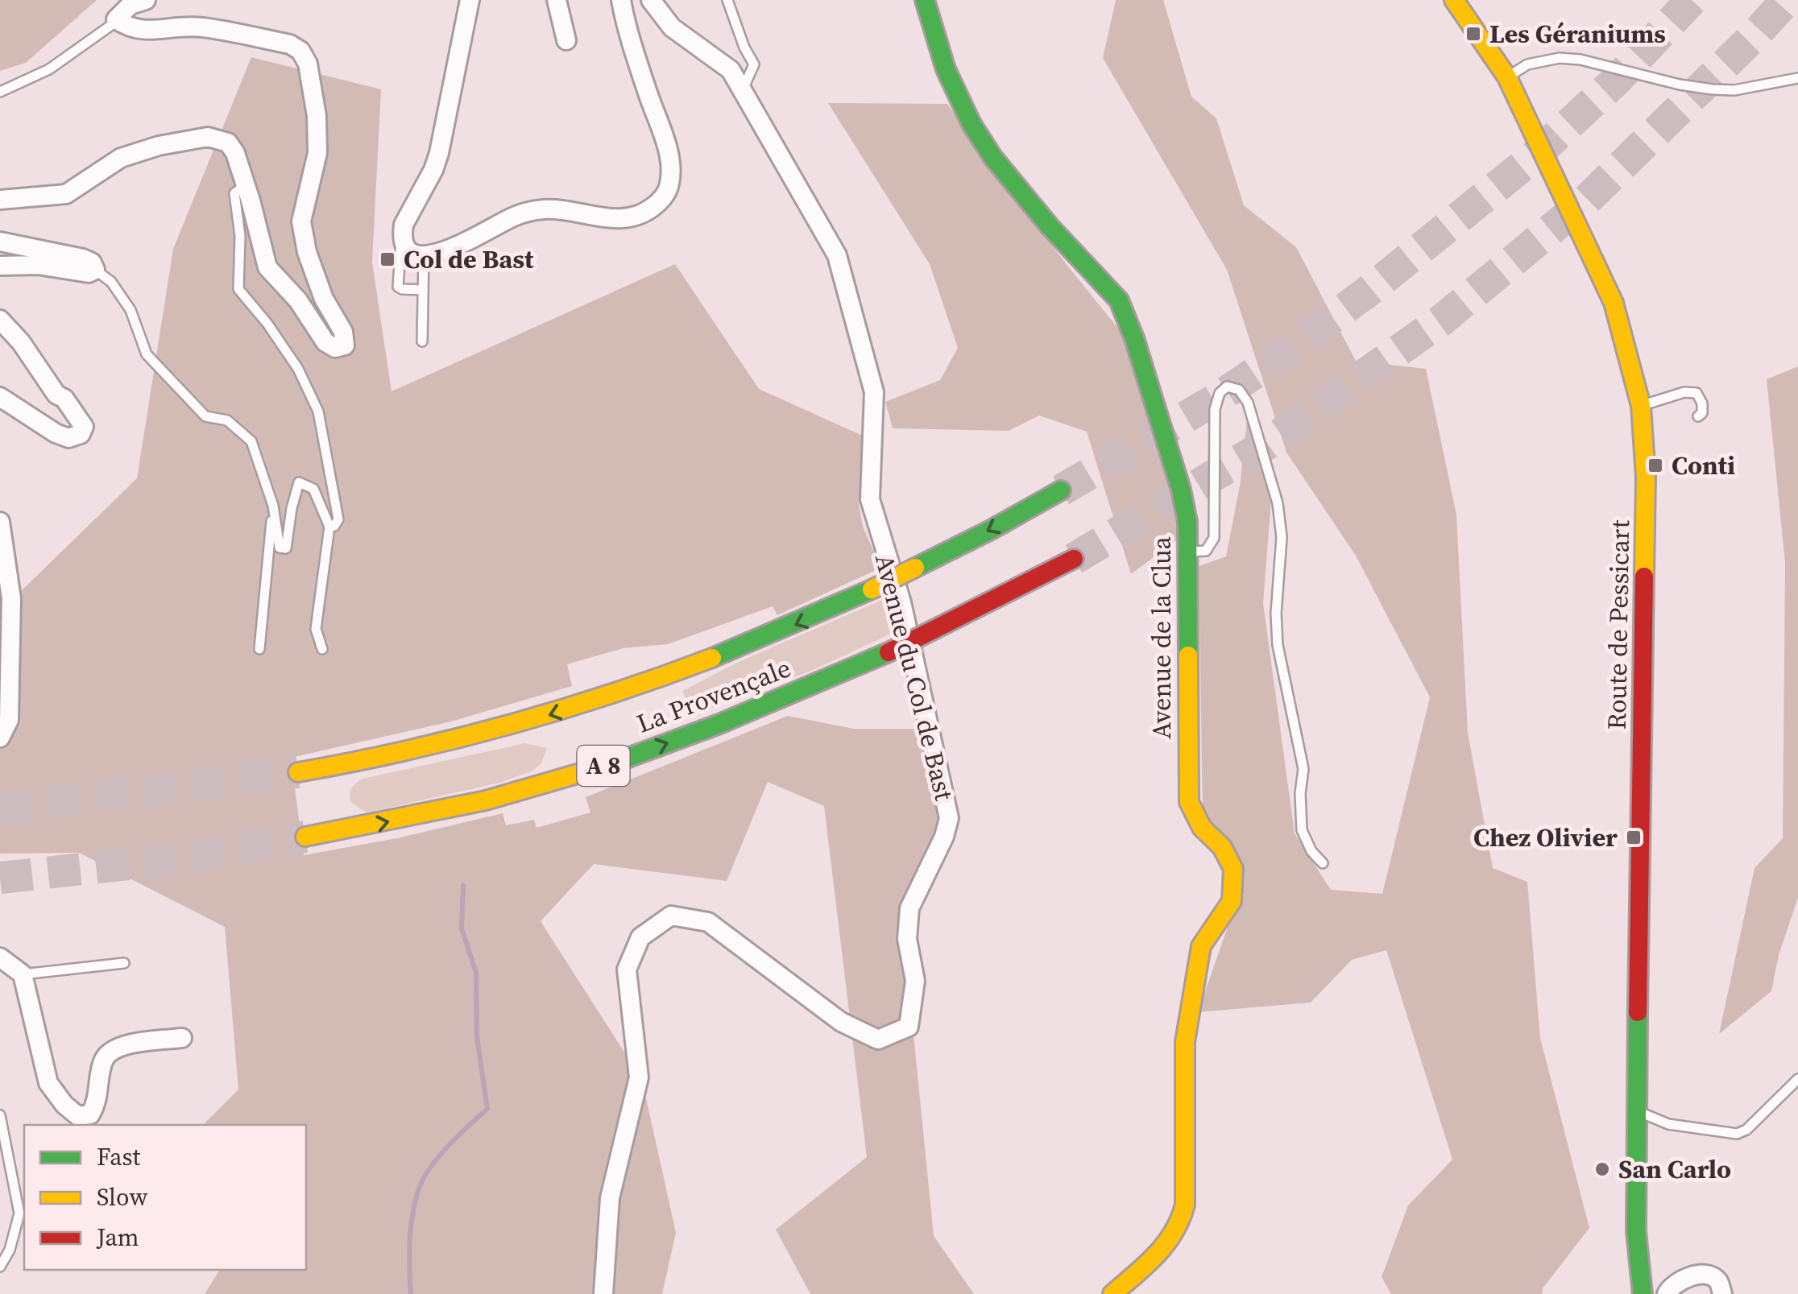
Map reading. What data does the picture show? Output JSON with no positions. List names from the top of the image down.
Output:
{
  "streets": {
    "main road": [
      "Route de Pessicart",
      "Avenue de la Clua",
      "La Provençale",
      "A 8"
    ],
    "street": ["Avenue du Col de Bast"]
  },
  "places": {
    "transit": [
      "Les Géraniums",
      "Col de Bast",
      "Conti",
      "Chez Olivier"
    ],
    "other": ["San Carlo"]
  },
  "legend": ["Fast", "Slow", "Jam"]
}
